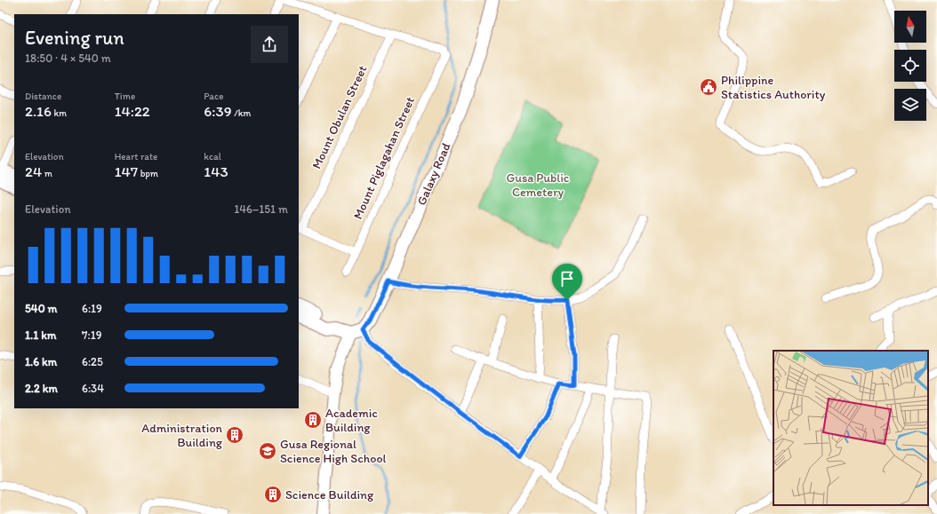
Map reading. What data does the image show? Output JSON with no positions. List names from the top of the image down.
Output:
{
  "streets": {
    "main road": ["Galaxy Road"],
    "street": ["Mount Obulan Street", "Mount Piglagahan Street"]
  },
  "crossings": [
    ["Mount Obulan Street", "Mount Piglagahan Street"]
  ],
  "parks": ["Gusa Public Cemetery"],
  "places": {
    "public building": ["Philippine Statistics Authority"],
    "building": ["Academic Building", "Administration Building", "Science Building"],
    "school or university": ["Gusa Regional Science High School"]
  },
  "north": "top",
  "page": {
    "heading": ["Evening run", "18:50 · 4 × 540 m"],
    "stats": [
      ["Distance", "2.16 km"],
      ["Time", "14:22"],
      ["Pace", "6:39 /km"],
      ["Elevation", "24 m"],
      ["Heart rate", "147 bpm"],
      ["kcal", "143"]
    ],
    "chart": ["Elevation", "146–151 m"],
    "list": [
      {
        "name": "540 m",
        "note": "6:19"
      },
      {
        "name": "1.1 km",
        "note": "7:19"
      },
      {
        "name": "1.6 km",
        "note": "6:25"
      },
      {
        "name": "2.2 km",
        "note": "6:34"
      }
    ]
  }
}
